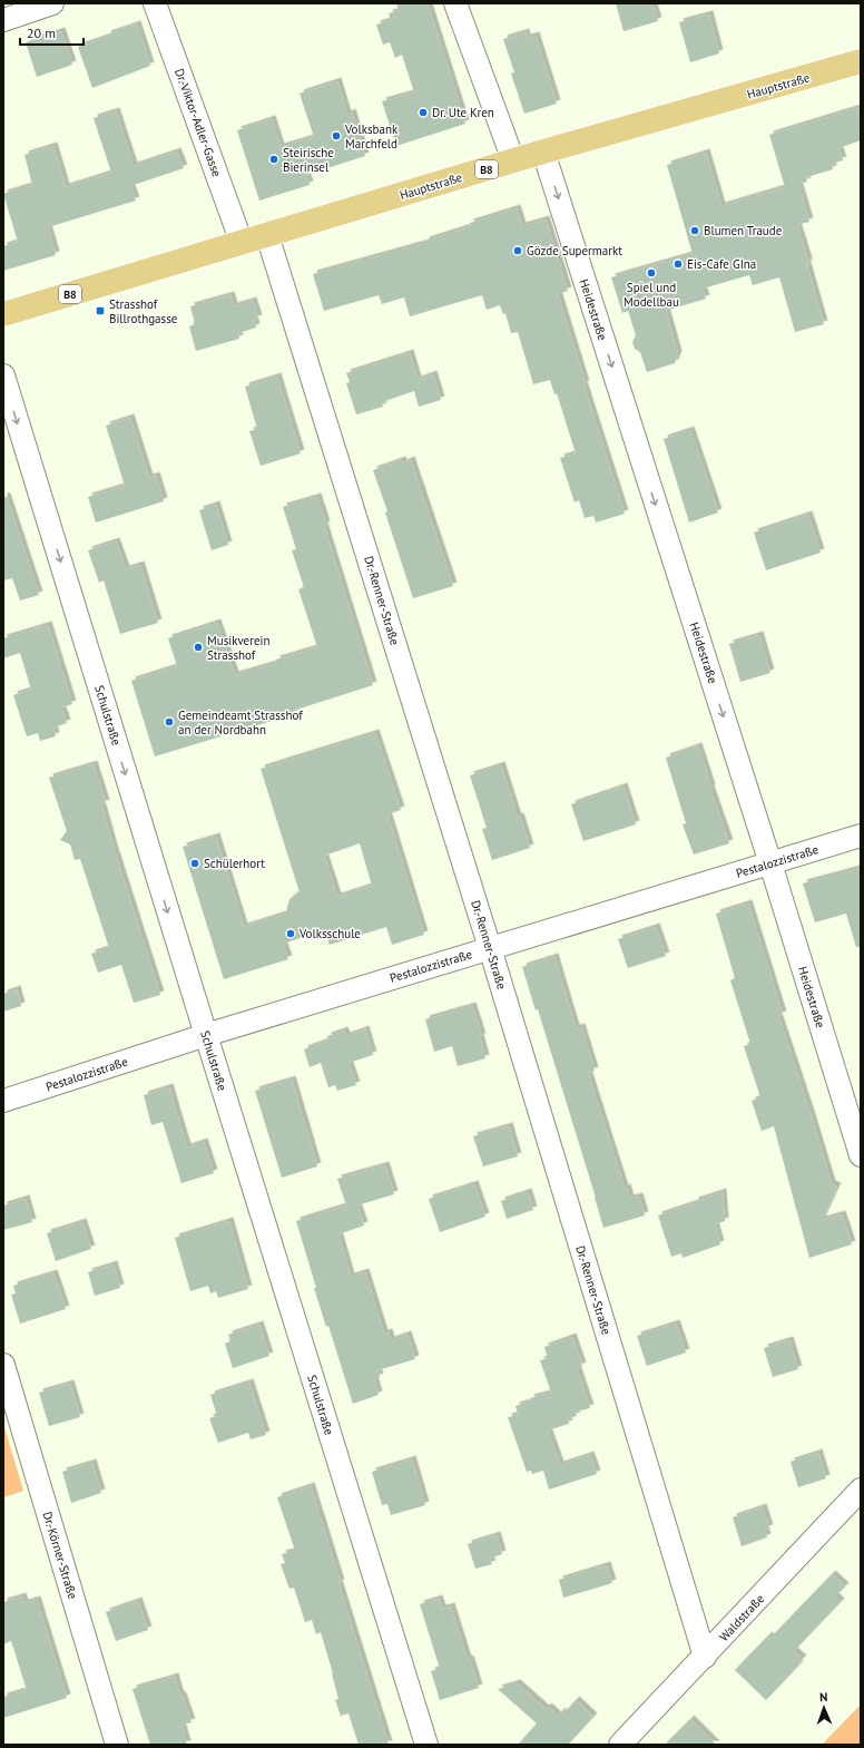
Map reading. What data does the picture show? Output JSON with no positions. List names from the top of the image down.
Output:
{
  "streets": {
    "main road": ["Hauptstraße", "B8"],
    "street": [
      "Dr.-Viktor-Adler-Gasse",
      "Heidestraße",
      "Dr.-Renner-Straße",
      "Schulstraße",
      "Pestalozzistraße",
      "Dr.-Körner-Straße",
      "Waldstraße"
    ]
  },
  "crossings": [
    ["Hauptstraße", "Dr.-Viktor-Adler-Gasse"],
    ["Hauptstraße", "Heidestraße"],
    ["Hauptstraße", "Dr.-Renner-Straße"],
    ["Heidestraße", "Pestalozzistraße"],
    ["Dr.-Renner-Straße", "Pestalozzistraße"],
    ["Dr.-Renner-Straße", "Waldstraße"],
    ["Schulstraße", "Pestalozzistraße"]
  ],
  "one_way": ["Heidestraße", "Schulstraße"],
  "places": {
    "other": [
      "Dr. Ute Kren",
      "Volksbank Marchfeld",
      "Steirische Bierinsel",
      "Blumen Traude",
      "Gözde Supermarkt",
      "Eis-Cafe GIna",
      "Spiel und Modellbau",
      "Musikverein Strasshof",
      "Gemeindeamt Strasshof an der Nordbahn",
      "Schülerhort",
      "Volksschule"
    ],
    "transit": ["Strasshof Billrothgasse"]
  },
  "scale_bar": "20 m",
  "north": "top"
}
